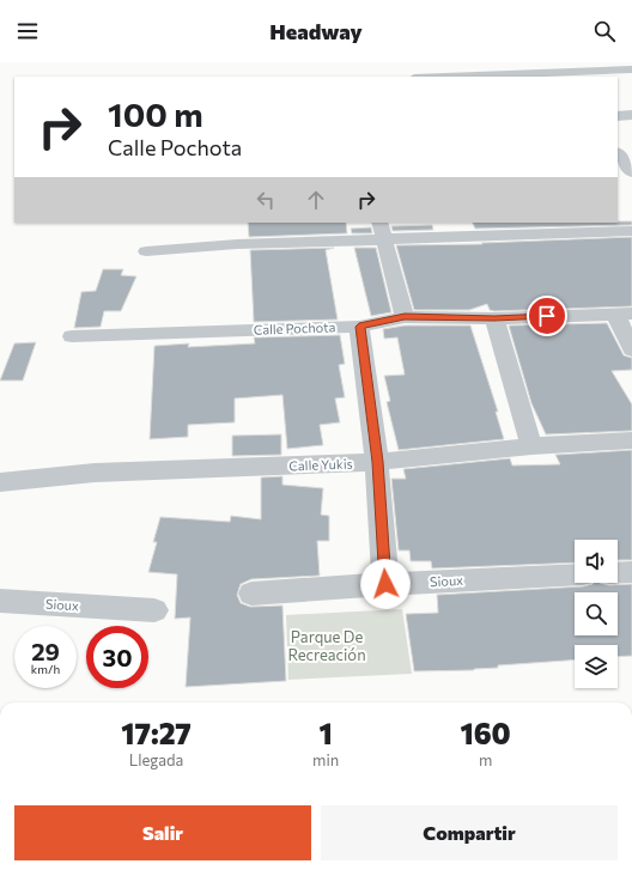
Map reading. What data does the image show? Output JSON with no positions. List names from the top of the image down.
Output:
{
  "streets": {
    "street": ["Calle Pochota", "Calle Yukis", "Sioux"]
  },
  "parks": ["Parque De Recreación"],
  "page": {
    "header": "Headway",
    "turn": ["100 m", "Calle Pochota"],
    "speed": "29 km/h",
    "limit": "30",
    "eta": [
      "17:27",
      "Llegada",
      "1",
      "min",
      "160",
      "m"
    ],
    "buttons": ["Salir", "Compartir"]
  }
}
